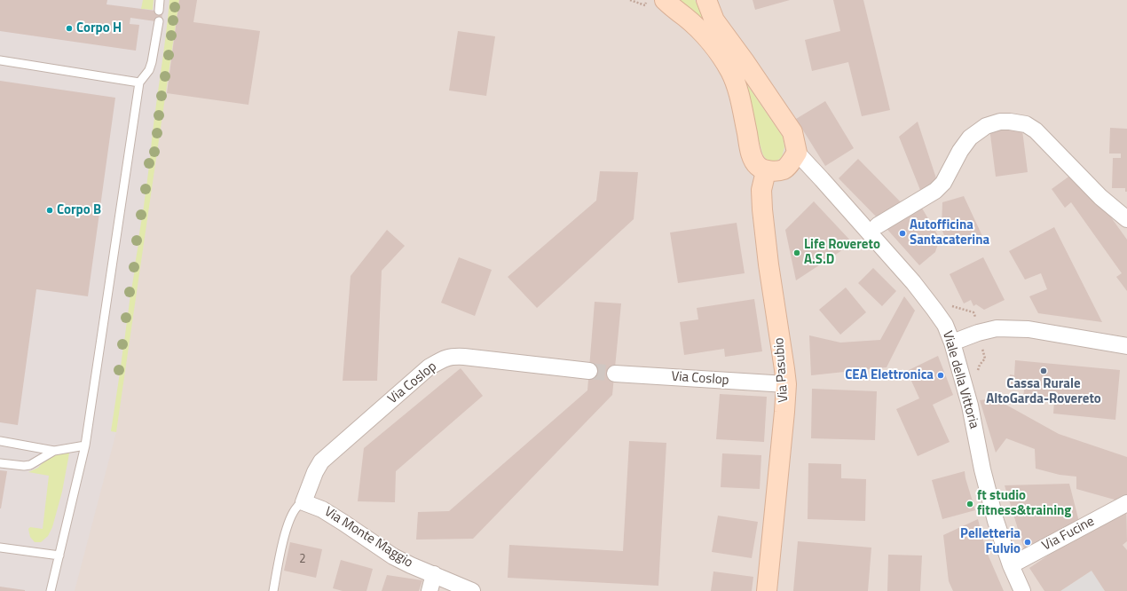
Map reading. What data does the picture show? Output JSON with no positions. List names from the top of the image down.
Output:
{
  "streets": {
    "street": [
      "Via Pasubio",
      "Via Coslop",
      "Viale della Vittoria",
      "Via Fucine",
      "Via Monte Maggio"
    ]
  },
  "crossings": [
    ["Via Pasubio", "Via Coslop"],
    ["Via Coslop", "Via Monte Maggio"],
    ["Viale della Vittoria", "Via Fucine"]
  ],
  "places": [
    "Corpo H",
    "Corpo B",
    "Autofficina Santacaterina",
    "Life Rovereto A.S.D",
    "Cassa Rurale AltoGarda-Rovereto",
    "CEA Elettronica",
    "ft studio fitness&training",
    "Pelletteria Fulvio"
  ],
  "house_numbers": ["2"]
}
